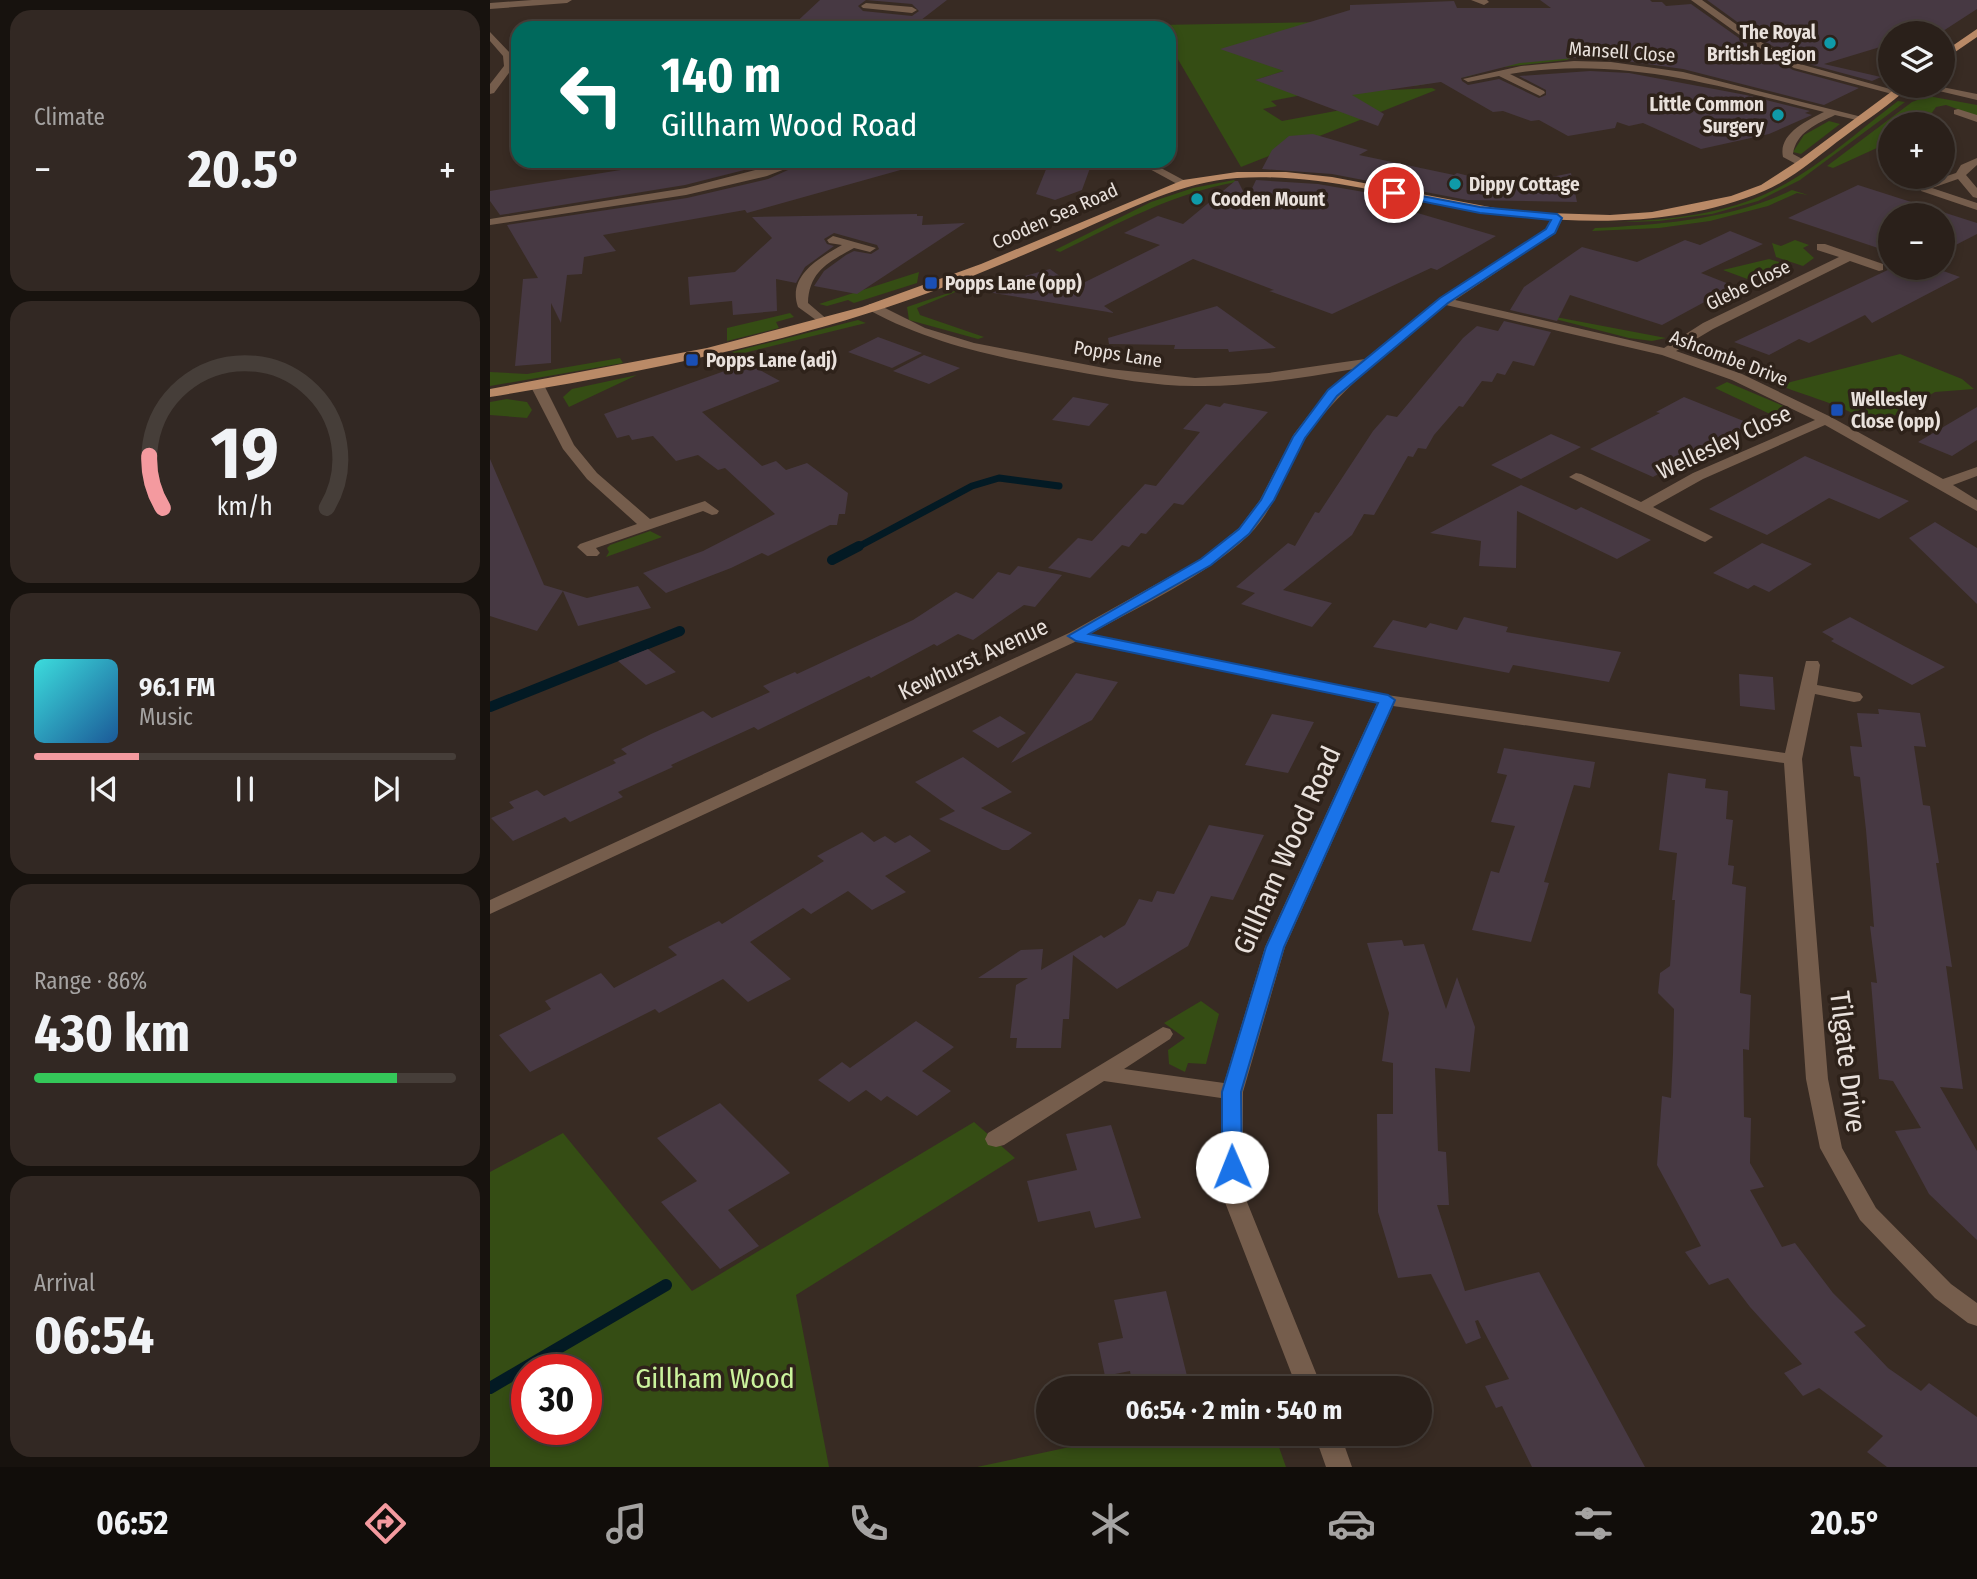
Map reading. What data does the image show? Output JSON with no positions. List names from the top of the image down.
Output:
{
  "streets": {
    "main road": ["Cooden Sea Road"],
    "street": [
      "Mansell Close",
      "Glebe Close",
      "Popps Lane",
      "Ashcombe Drive",
      "Wellesley Close",
      "Kewhurst Avenue",
      "Gillham Wood Road",
      "Tilgate Drive"
    ]
  },
  "crossings": [
    ["Mansell Close", "Cooden Sea Road"],
    ["Cooden Sea Road", "Popps Lane"],
    ["Cooden Sea Road", "Kewhurst Avenue"],
    ["Glebe Close", "Ashcombe Drive"],
    ["Popps Lane", "Kewhurst Avenue"],
    ["Ashcombe Drive", "Wellesley Close"],
    ["Ashcombe Drive", "Kewhurst Avenue"]
  ],
  "parks": ["Gillham Wood"],
  "places": {
    "other": [
      "The Royal British Legion",
      "Little Common Surgery",
      "Dippy Cottage",
      "Cooden Mount"
    ],
    "transit": ["Popps Lane (opp)", "Popps Lane (adj)", "Wellesley Close (opp)"]
  },
  "page": {
    "tile": [
      "Climate",
      ["Range · 86%", "430 km"],
      ["Arrival", "06:54"]
    ],
    "map_buttons": ["+", "−"],
    "turn": ["140 m", "Gillham Wood Road"],
    "heat": ["−", "20.5°", "+"],
    "song": ["96.1 FM", "Music"],
    "limit": "30",
    "trip": "06:54 · 2 min · 540 m",
    "tabs": ["06:52", "20.5°"],
    "gauge": ["19", "km/h"]
  }
}
